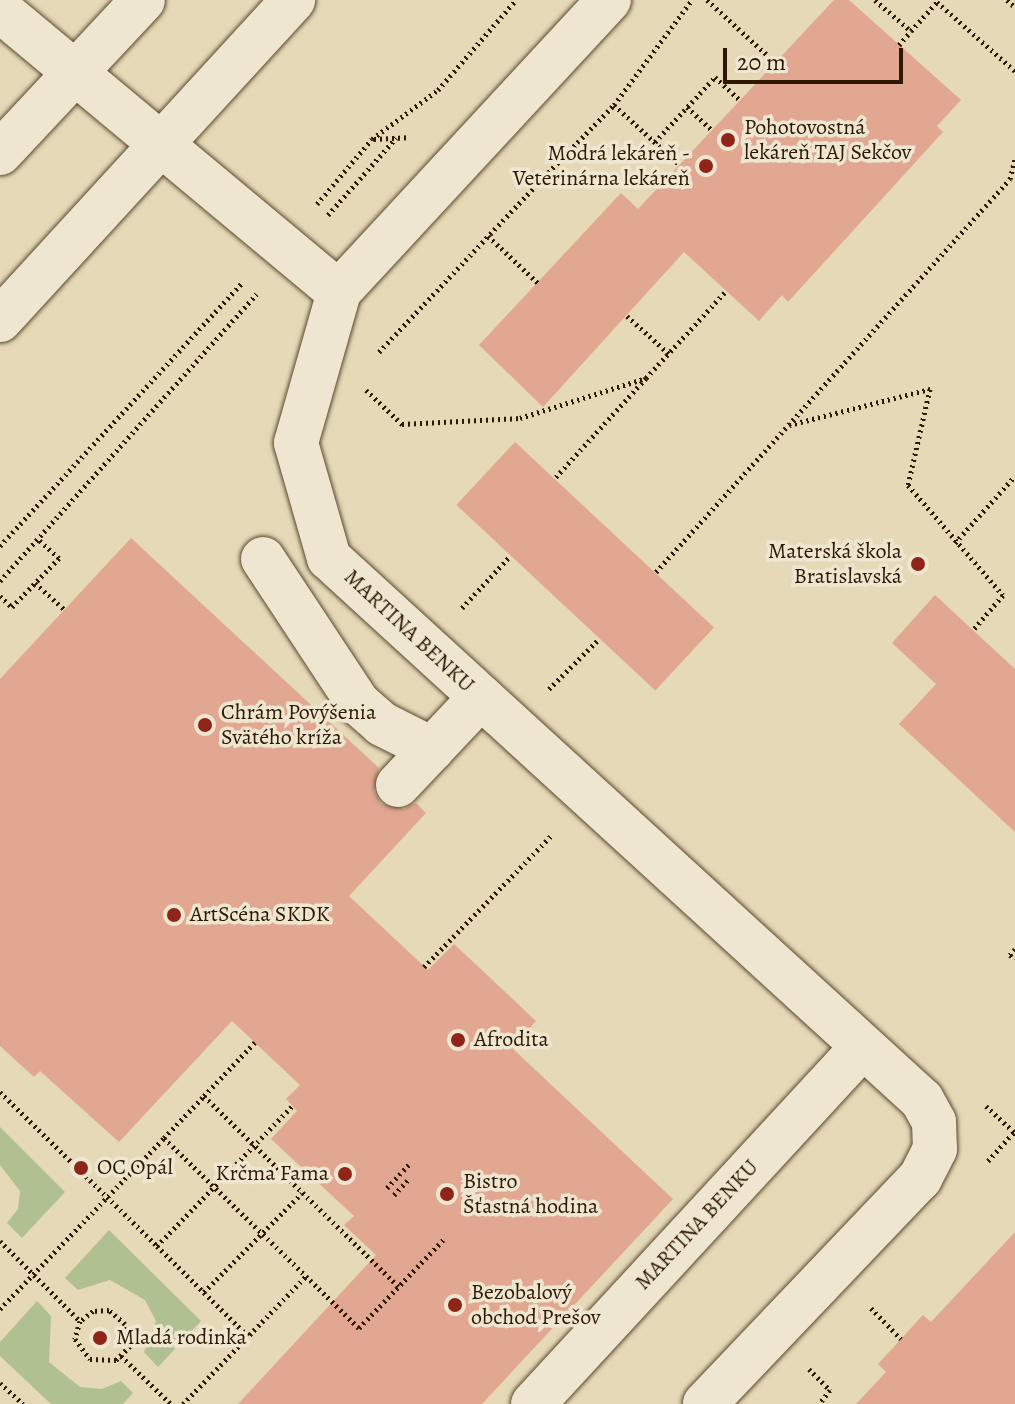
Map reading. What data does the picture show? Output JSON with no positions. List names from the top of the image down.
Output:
{
  "streets": {
    "street": ["MARTINA BENKU"]
  },
  "places": [
    "Pohotovostná lekáreň TAJ Sekčov",
    "Modrá lekáreň - Veterinárna lekáreň",
    "Materská škola Bratislavská",
    "Chrám Povýšenia Svätého kríža",
    "ArtScéna SKDK",
    "Afrodita",
    "OC Opál",
    "Krčma Fama",
    "Bistro Šťastná hodina",
    "Bezobalový obchod Prešov",
    "Mladá rodinka"
  ],
  "scale_bar": "20 m"
}
